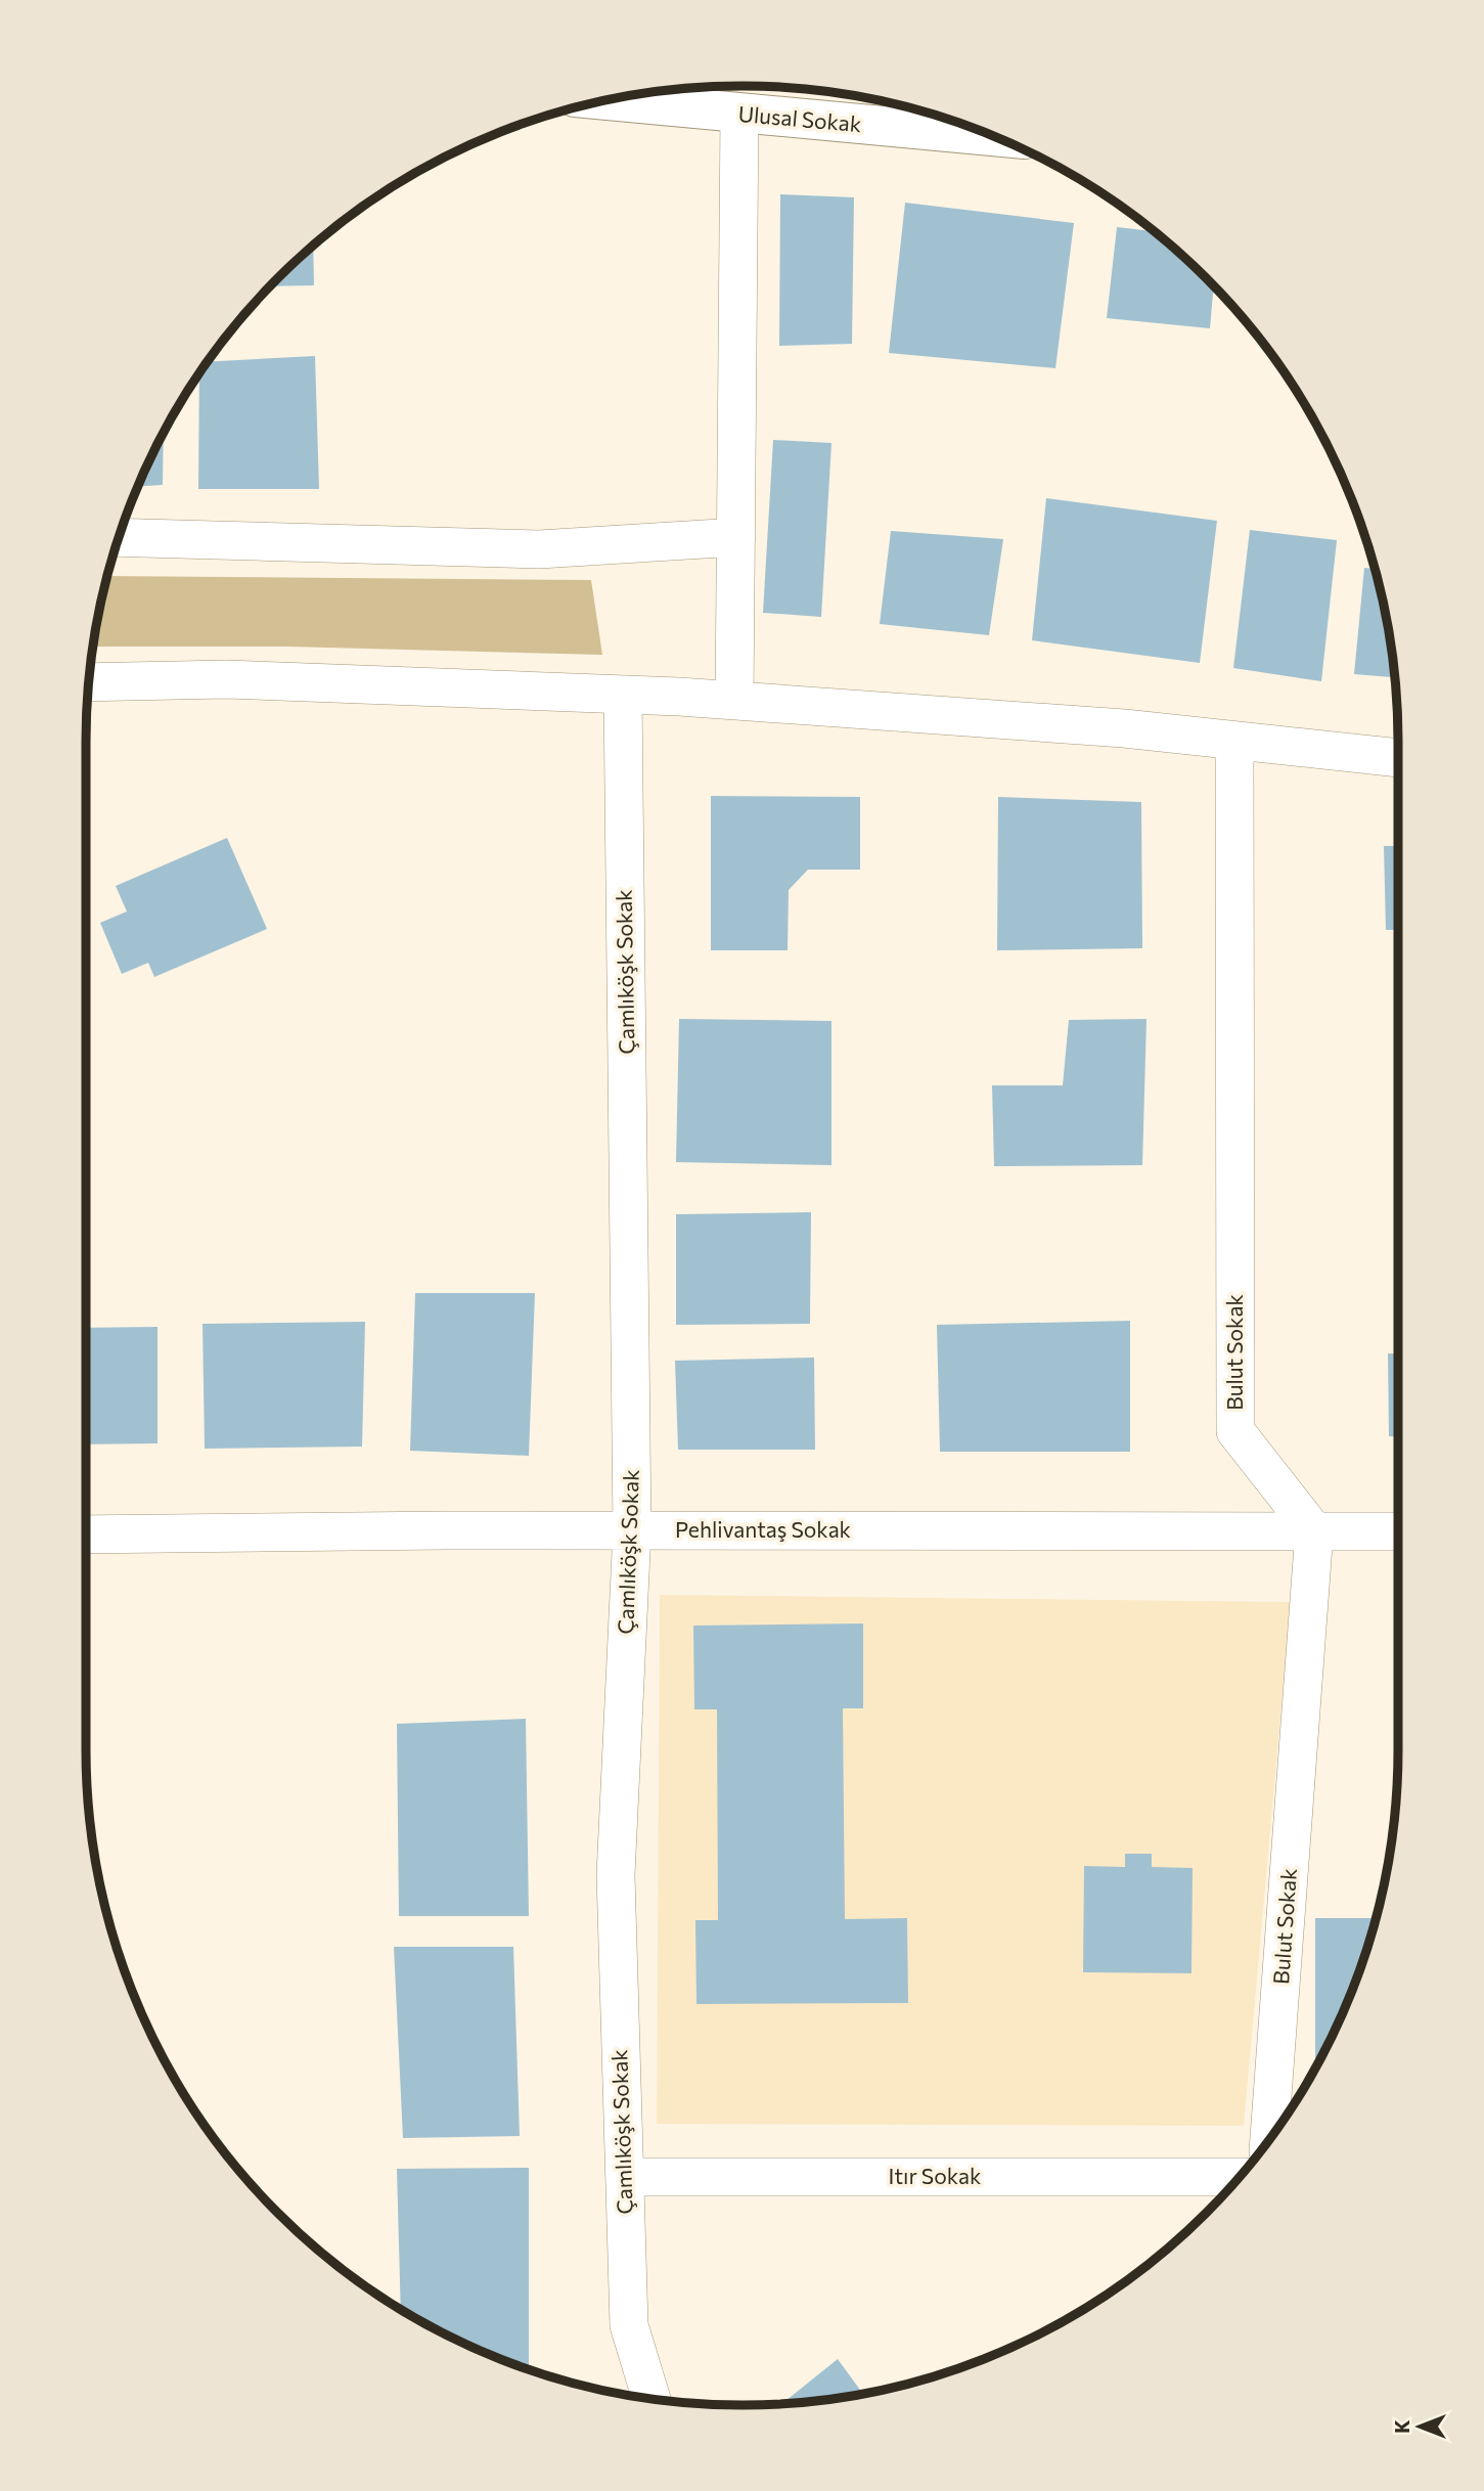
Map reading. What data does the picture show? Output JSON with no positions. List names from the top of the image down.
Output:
{
  "streets": {
    "street": [
      "Ulusal Sokak",
      "Çamlıköşk Sokak",
      "Bulut Sokak",
      "Pehlivantaş Sokak",
      "Itır Sokak"
    ]
  },
  "crossings": [
    ["Çamlıköşk Sokak", "Pehlivantaş Sokak"],
    ["Çamlıköşk Sokak", "Itır Sokak"],
    ["Bulut Sokak", "Pehlivantaş Sokak"]
  ],
  "north": "left"
}
